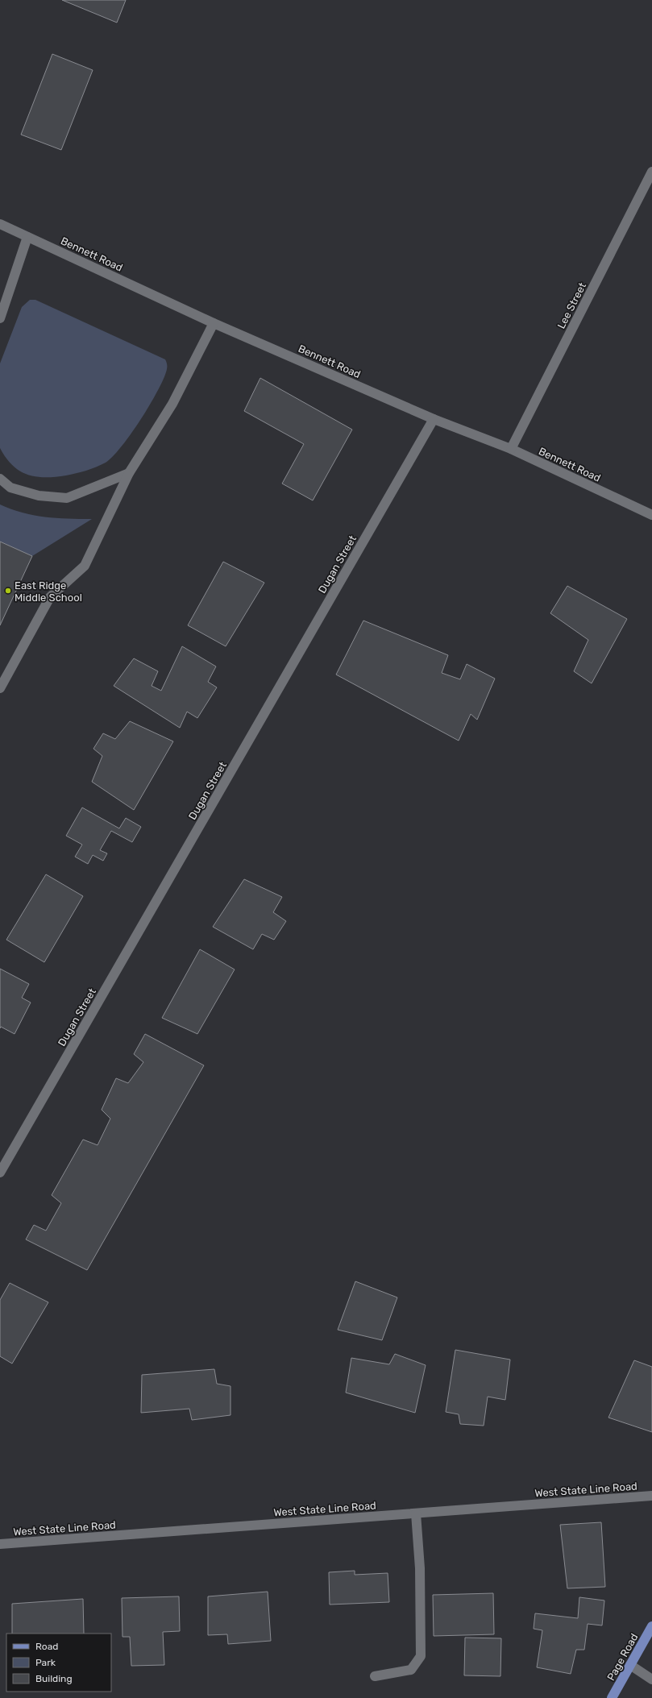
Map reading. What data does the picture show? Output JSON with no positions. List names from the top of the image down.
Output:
{
  "streets": {
    "main road": ["Page Road"],
    "street": [
      "Bennett Road",
      "Lee Street",
      "Dugan Street",
      "West State Line Road"
    ]
  },
  "crossings": [
    ["Bennett Road", "Lee Street"],
    ["Bennett Road", "Dugan Street"]
  ],
  "places": ["East Ridge Middle School"],
  "legend": ["Road", "Park", "Building"]
}
